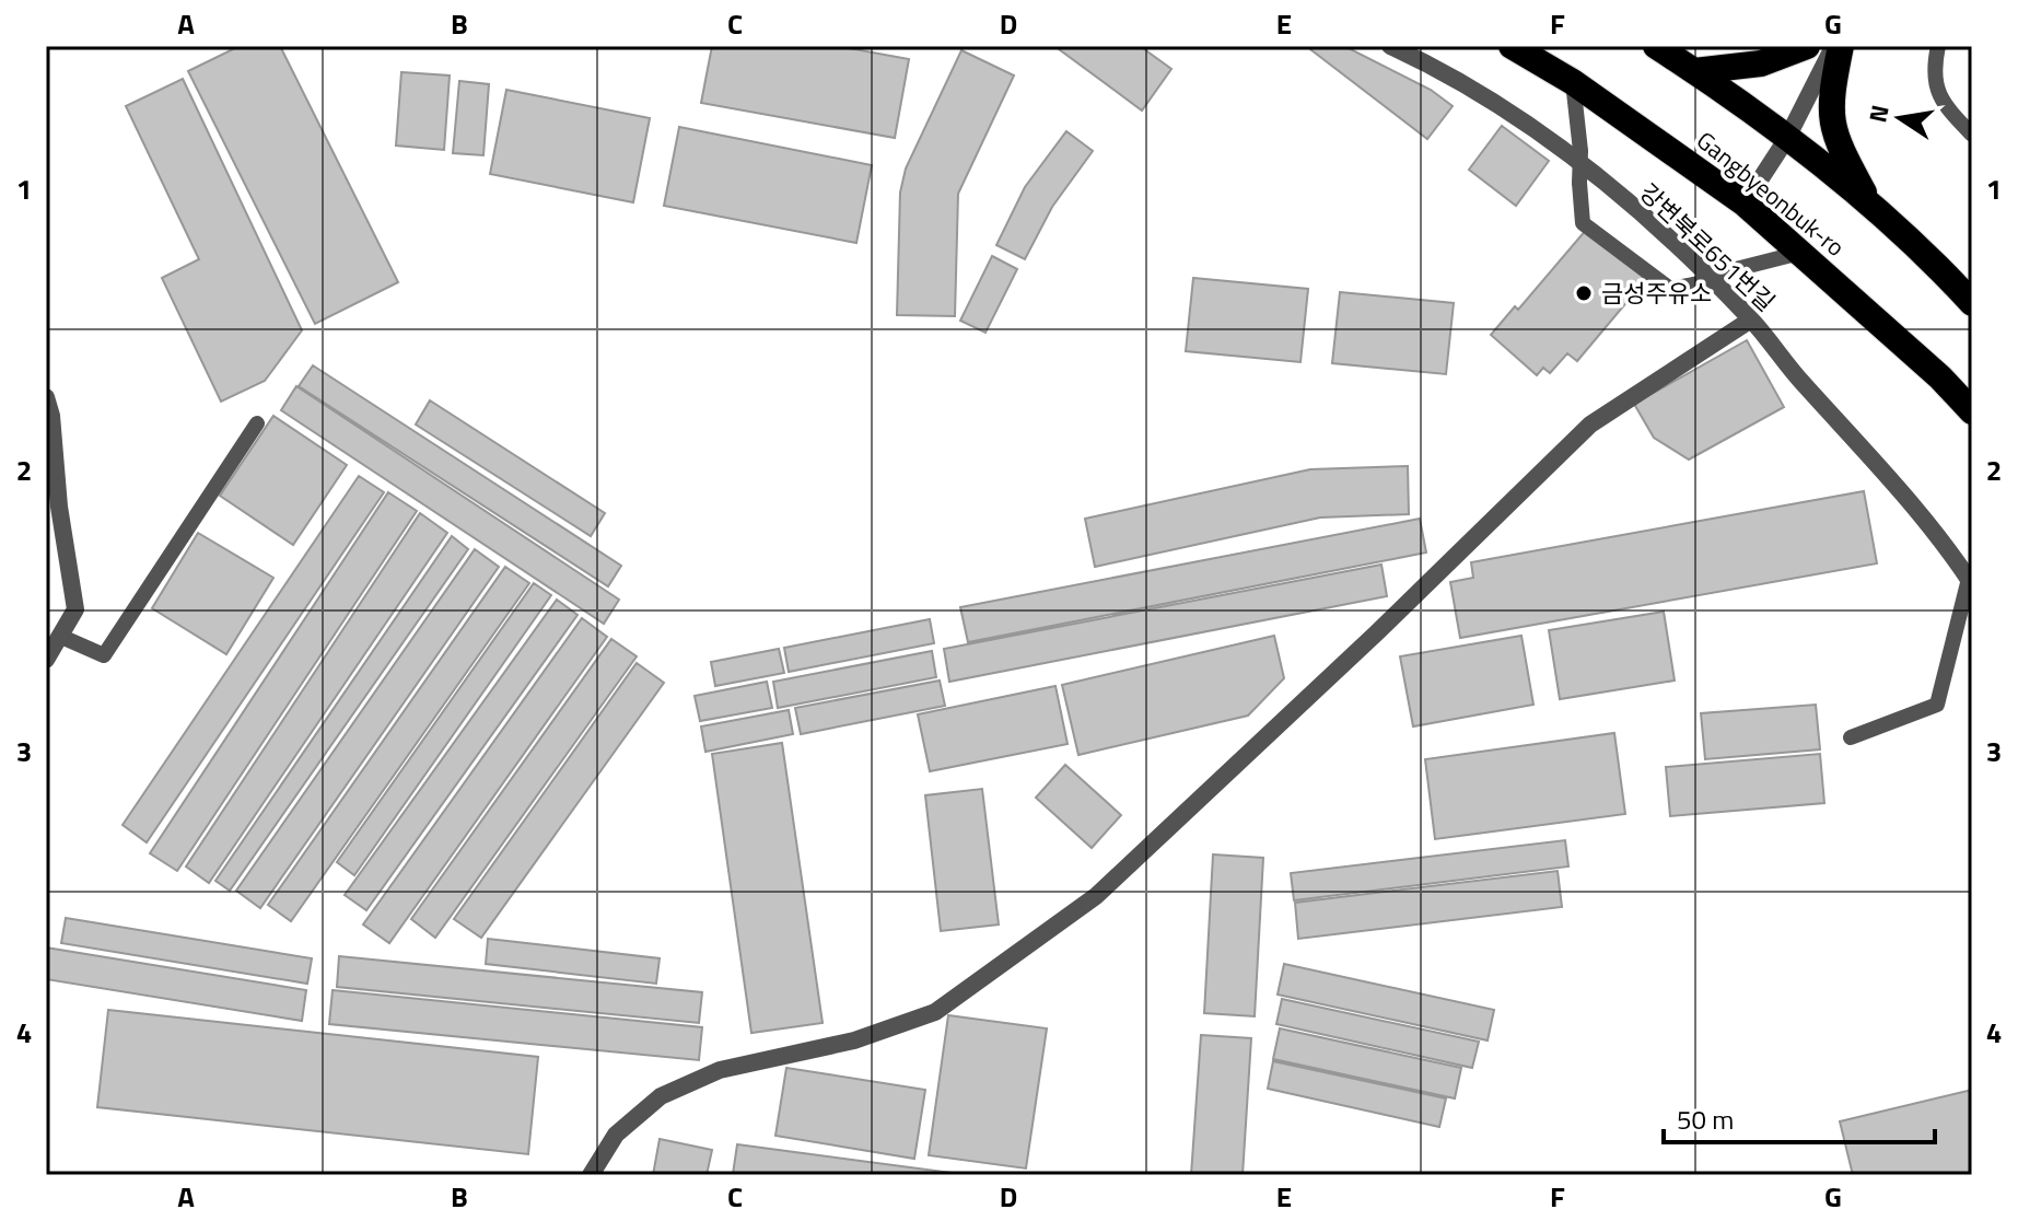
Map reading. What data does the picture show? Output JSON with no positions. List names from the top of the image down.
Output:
{
  "streets": {
    "highway": ["Gangbyeonbuk-ro"],
    "street": ["강변북로651번길"]
  },
  "places": ["금성주유소"],
  "scale_bar": "50 m",
  "north": "left",
  "grid": {
    "columns": [
      "A",
      "B",
      "C",
      "D",
      "E",
      "F",
      "G"
    ],
    "rows": [
      "1",
      "2",
      "3",
      "4"
    ]
  }
}
